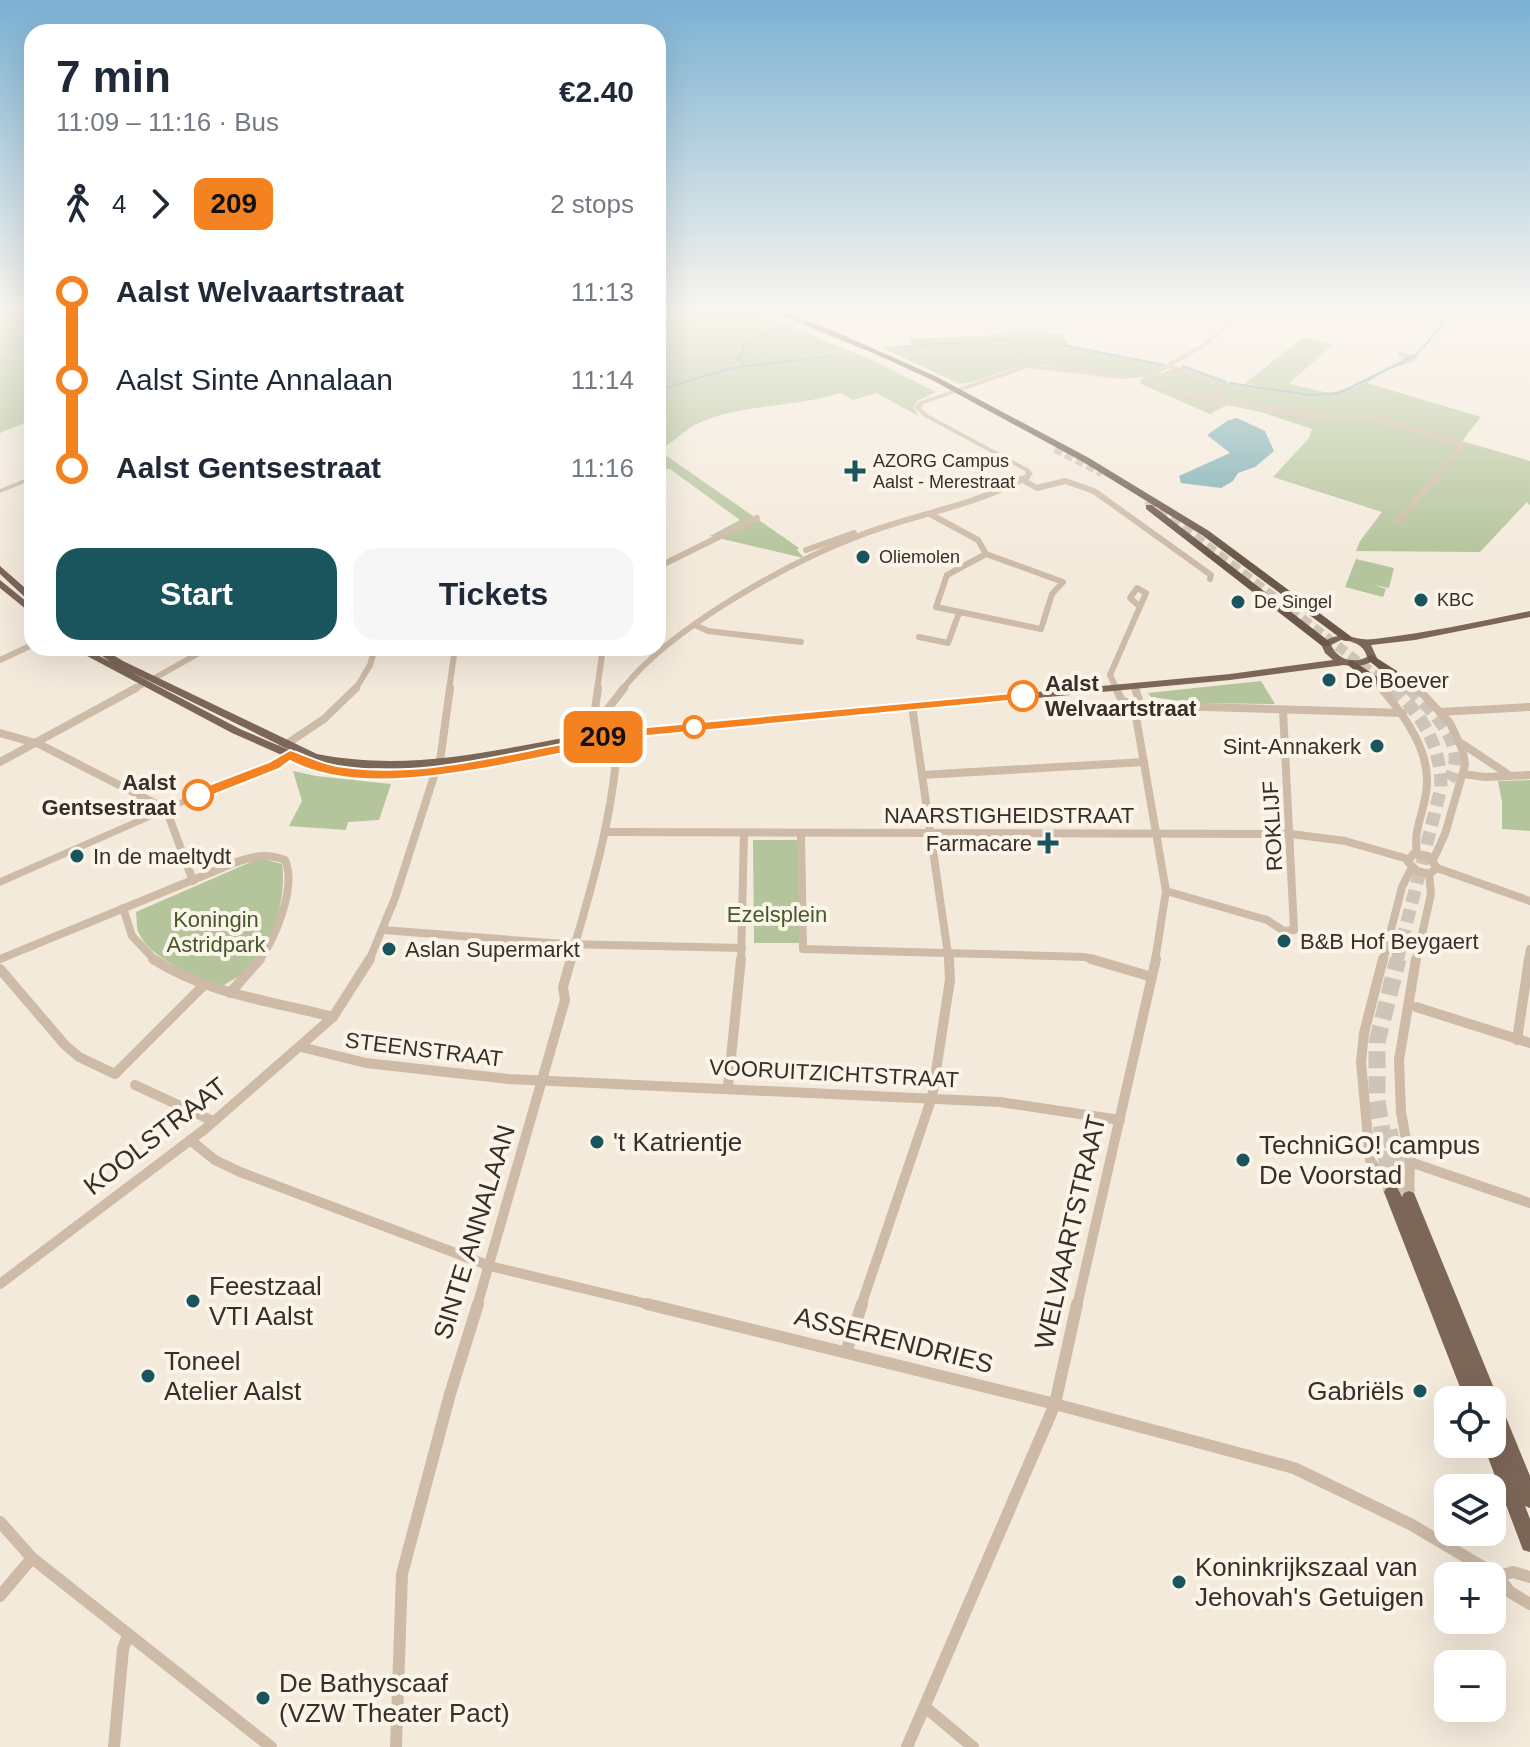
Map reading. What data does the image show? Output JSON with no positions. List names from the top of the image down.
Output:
{
  "streets": {
    "street": [
      "NAARSTIGHEIDSTRAAT",
      "ROKLIJF",
      "STEENSTRAAT",
      "VOORUITZICHTSTRAAT",
      "KOOLSTRAAT",
      "SINTE ANNALAAN",
      "WELVAARTSTRAAT",
      "ASSERENDRIES"
    ]
  },
  "crossings": [
    ["NAARSTIGHEIDSTRAAT", "ROKLIJF"],
    ["NAARSTIGHEIDSTRAAT", "SINTE ANNALAAN"],
    ["NAARSTIGHEIDSTRAAT", "WELVAARTSTRAAT"],
    ["ROKLIJF", "WELVAARTSTRAAT"],
    ["STEENSTRAAT", "VOORUITZICHTSTRAAT"],
    ["STEENSTRAAT", "KOOLSTRAAT"],
    ["STEENSTRAAT", "SINTE ANNALAAN"],
    ["VOORUITZICHTSTRAAT", "SINTE ANNALAAN"],
    ["VOORUITZICHTSTRAAT", "WELVAARTSTRAAT"],
    ["KOOLSTRAAT", "ASSERENDRIES"],
    ["SINTE ANNALAAN", "ASSERENDRIES"],
    ["WELVAARTSTRAAT", "ASSERENDRIES"]
  ],
  "parks": ["Ezelsplein", "Koningin Astridpark"],
  "places": {
    "health": ["AZORG Campus Aalst - Merestraat", "Farmacare"],
    "other": [
      "Oliemolen",
      "KBC",
      "De Singel",
      "De Boever",
      "Aalst Welvaartstraat",
      "Sint-Annakerk",
      "Aalst Gentsestraat",
      "In de maeltydt",
      "B&B Hof Beygaert",
      "Aslan Supermarkt",
      "'t Katrientje",
      "TechniGO! campus De Voorstad",
      "Feestzaal VTI Aalst",
      "Toneel Atelier Aalst",
      "Gabriëls",
      "Koninkrijkszaal van Jehovah's Getuigen",
      "De Bathyscaaf (VZW Theater Pact)"
    ]
  },
  "lines": ["bus line 209"],
  "page": {
    "on_map": "209",
    "heading": ["7 min", "11:09 – 11:16 · Bus", "€2.40"],
    "legs": ["4", "209", "2 stops"],
    "list": [
      {
        "name": "Aalst Welvaartstraat",
        "value": "11:13"
      },
      {
        "name": "Aalst Sinte Annalaan",
        "value": "11:14"
      },
      {
        "name": "Aalst Gentsestraat",
        "value": "11:16"
      }
    ],
    "buttons": ["Start", "Tickets"],
    "map_buttons": ["+", "−"]
  }
}
